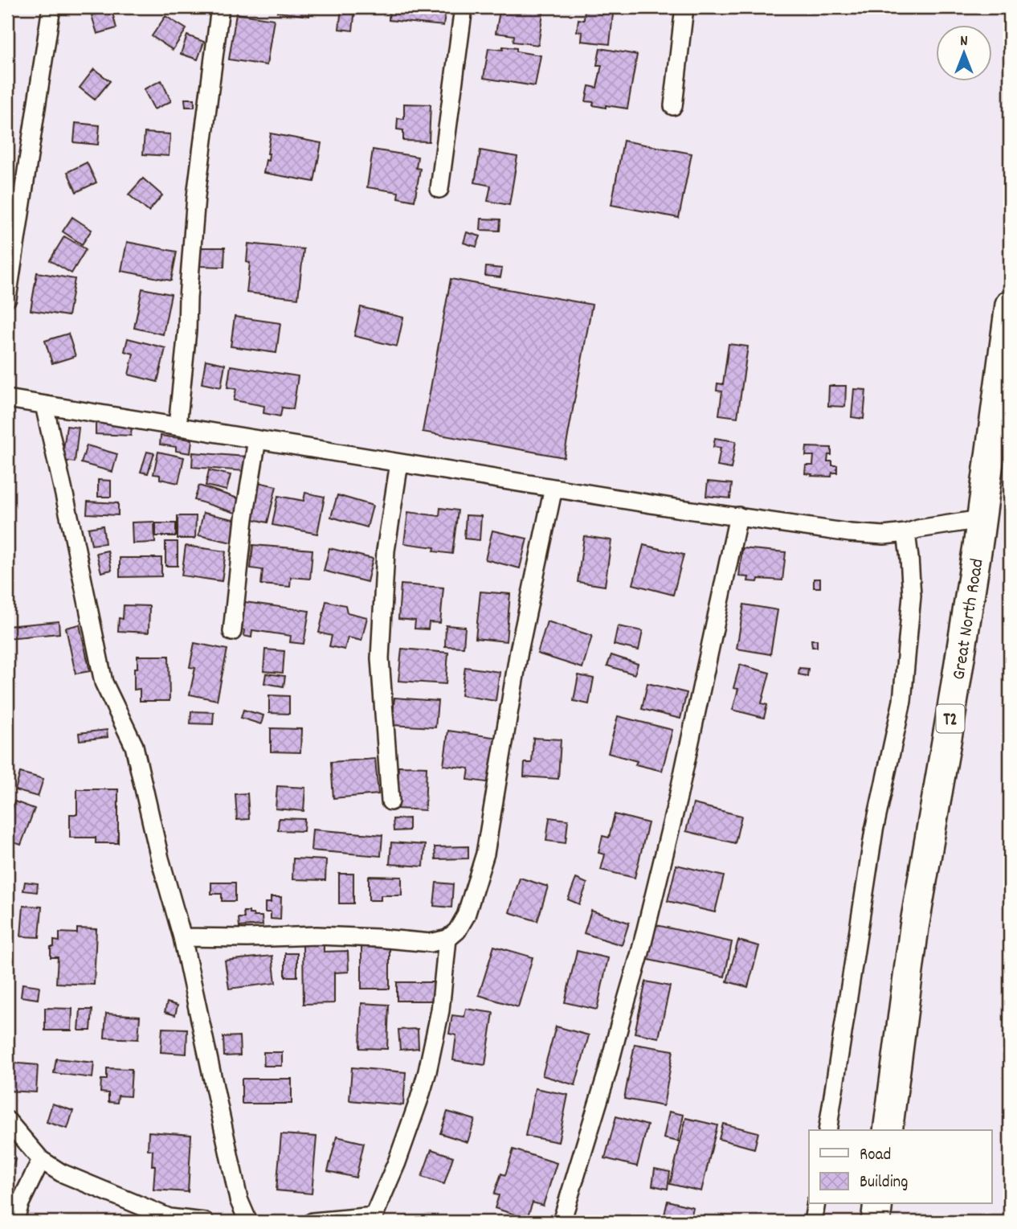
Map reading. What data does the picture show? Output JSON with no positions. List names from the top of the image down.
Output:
{
  "streets": {
    "highway": ["Great North Road", "T2"]
  },
  "legend": ["Road", "Building"],
  "north": "top"
}
